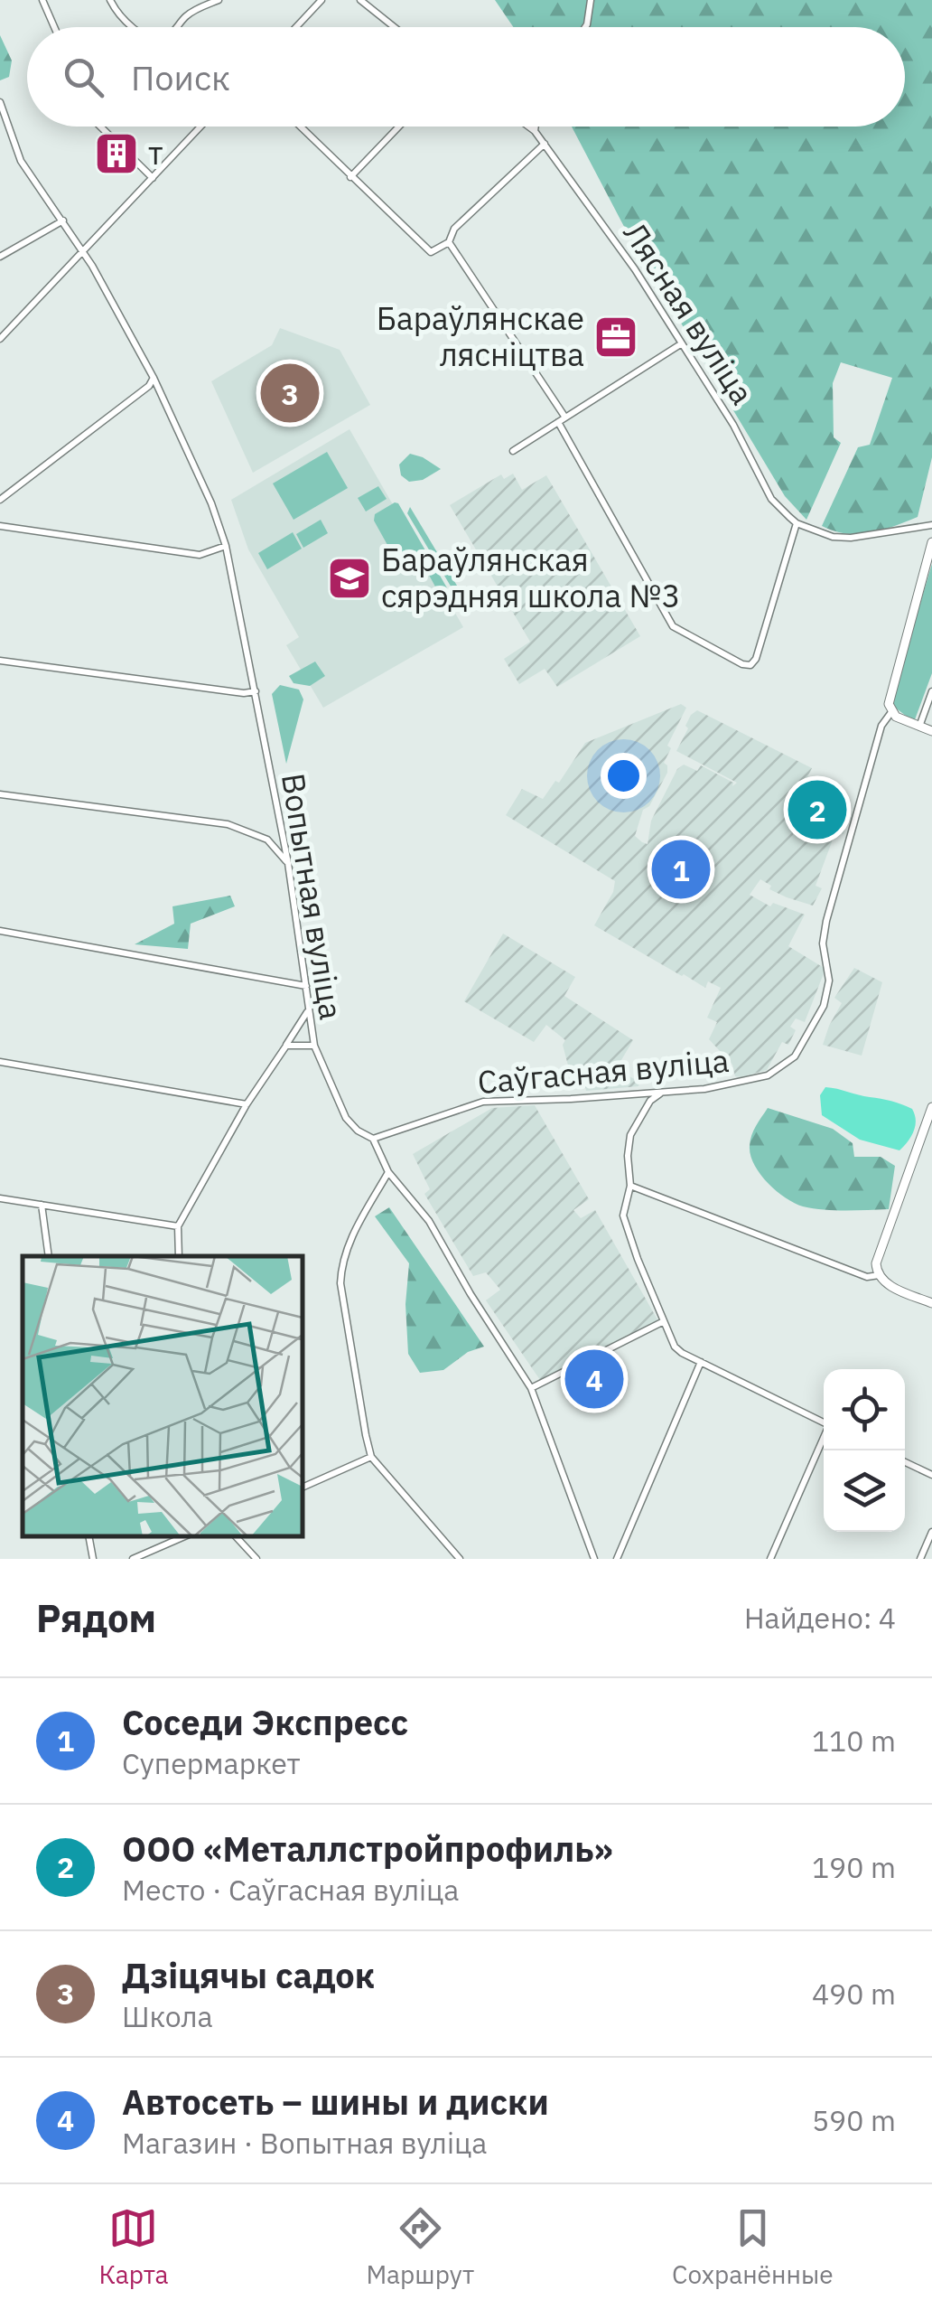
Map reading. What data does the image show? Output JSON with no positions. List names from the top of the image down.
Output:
{
  "streets": {
    "street": ["Лясная вуліца", "Вопытная вуліца", "Саўгасная вуліца"]
  },
  "crossings": [
    ["Вопытная вуліца", "Саўгасная вуліца"]
  ],
  "places": {
    "building": ["т"],
    "office": ["Бараўлянскае лясніцтва"],
    "school or university": ["Бараўлянская сярэдняя школа №3"]
  },
  "page": {
    "search": "Поиск",
    "pins": [
      "3",
      "2",
      "1",
      "4"
    ],
    "heading": ["Рядом", "Найдено: 4"],
    "list": [
      {
        "mark": "1",
        "name": "Соседи Экспресс",
        "note": "Супермаркет",
        "value": "110 m"
      },
      {
        "mark": "2",
        "name": "ООО «Металлстройпрофиль»",
        "note": "Место · Саўгасная вуліца",
        "value": "190 m"
      },
      {
        "mark": "3",
        "name": "Дзіцячы садок",
        "note": "Школа",
        "value": "490 m"
      },
      {
        "mark": "4",
        "name": "Автосеть – шины и диски",
        "note": "Магазин · Вопытная вуліца",
        "value": "590 m"
      }
    ],
    "nav": ["Карта", "Маршрут", "Сохранённые"]
  }
}
